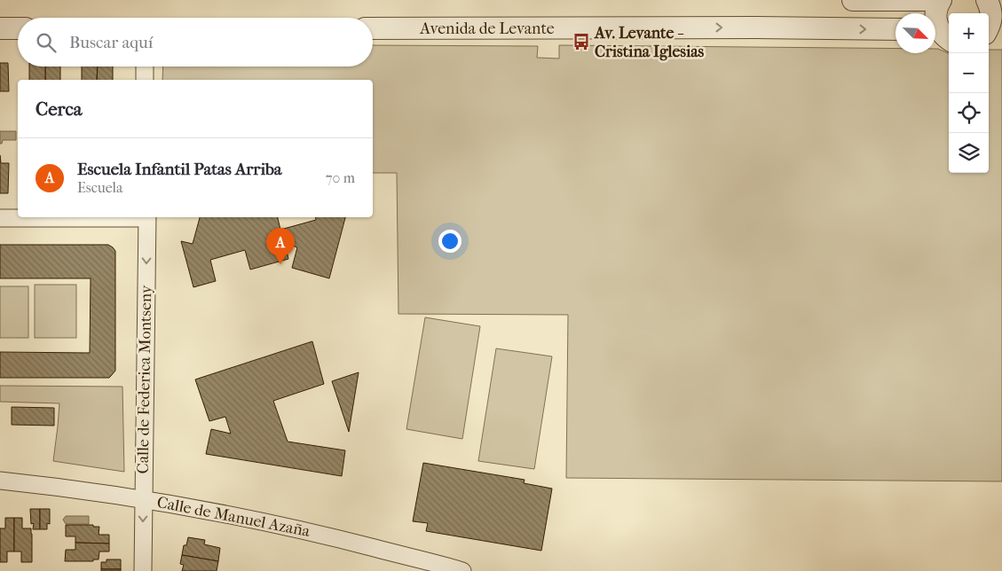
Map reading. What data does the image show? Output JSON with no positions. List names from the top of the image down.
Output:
{
  "streets": {
    "street": ["Avenida de Levante", "Calle de Federica Montseny", "Calle de Manuel Azaña"]
  },
  "crossings": [
    ["Calle de Federica Montseny", "Calle de Manuel Azaña"]
  ],
  "one_way": ["Avenida de Levante", "Calle de Federica Montseny"],
  "places": {
    "bus stop": ["Av. Levante - Cristina Iglesias"]
  },
  "north": "bottom right",
  "page": {
    "map_buttons": ["+", "−"],
    "search": "Buscar aquí",
    "heading": "Cerca",
    "list": [
      {
        "mark": "A",
        "name": "Escuela Infantil Patas Arriba",
        "note": "Escuela",
        "value": "70 m"
      }
    ],
    "pins": "A"
  }
}
